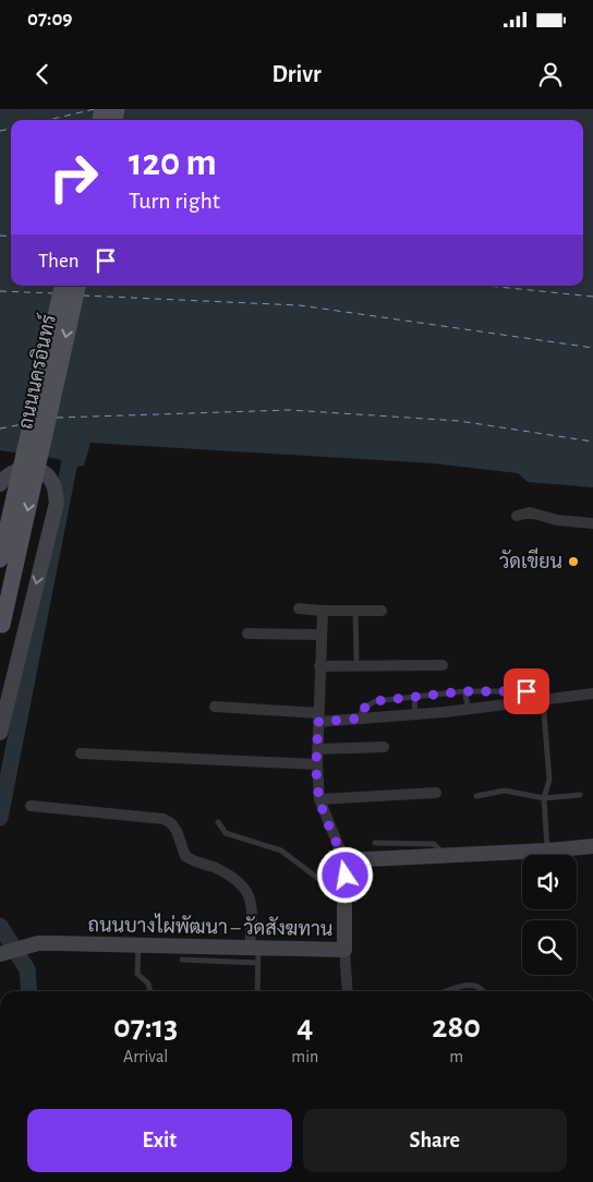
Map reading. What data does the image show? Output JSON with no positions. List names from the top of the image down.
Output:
{
  "streets": {
    "main road": ["ถนนนครอินทร์"],
    "street": ["ถนนบางไผ่พัฒนา – วัดสังฆทาน"]
  },
  "places": ["วัดเขียน"],
  "page": {
    "status": "07:09",
    "header": "Drivr",
    "turn": ["120 m", "Turn right"],
    "then": "Then",
    "eta": [
      "07:13",
      "Arrival",
      "4",
      "min",
      "280",
      "m"
    ],
    "buttons": ["Exit", "Share"]
  }
}
